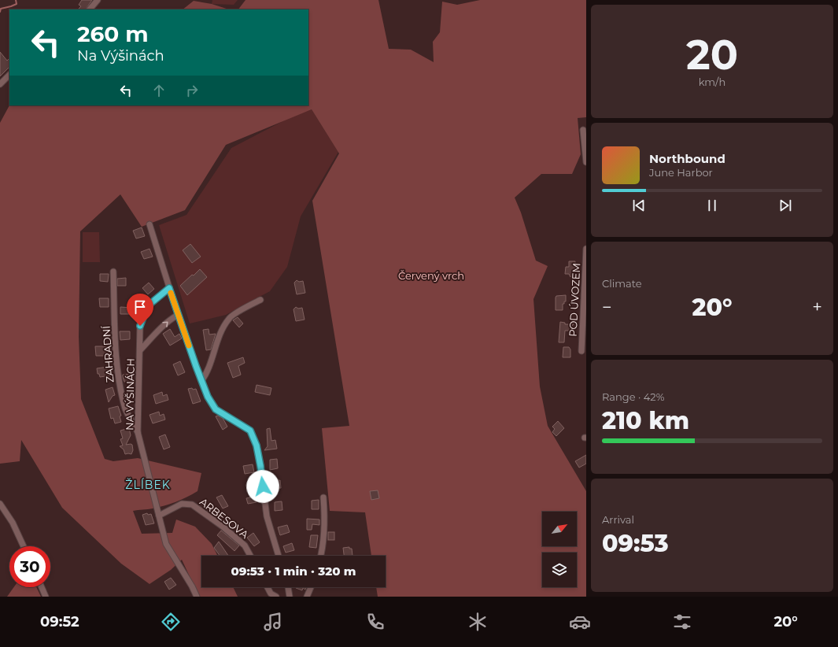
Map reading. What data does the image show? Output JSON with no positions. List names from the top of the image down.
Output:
{
  "streets": {
    "street": [
      "POD ÚVOZEM",
      "ZAHRADNÍ",
      "NA VÝŠINÁCH",
      "ARBESOVA"
    ]
  },
  "crossings": [
    ["ZAHRADNÍ", "NA VÝŠINÁCH"],
    ["NA VÝŠINÁCH", "ARBESOVA"]
  ],
  "districts": ["ŽLÍBEK"],
  "parks": ["Červený vrch"],
  "north": "top right",
  "page": {
    "tile": [
      ["20", "km/h"],
      "Climate",
      ["Range · 42%", "210 km"],
      ["Arrival", "09:53"]
    ],
    "turn": ["260 m", "Na Výšinách"],
    "song": ["Northbound", "June Harbor"],
    "heat": ["−", "20°", "+"],
    "limit": "30",
    "trip": "09:53 · 1 min · 320 m",
    "tabs": ["09:52", "20°"]
  }
}
